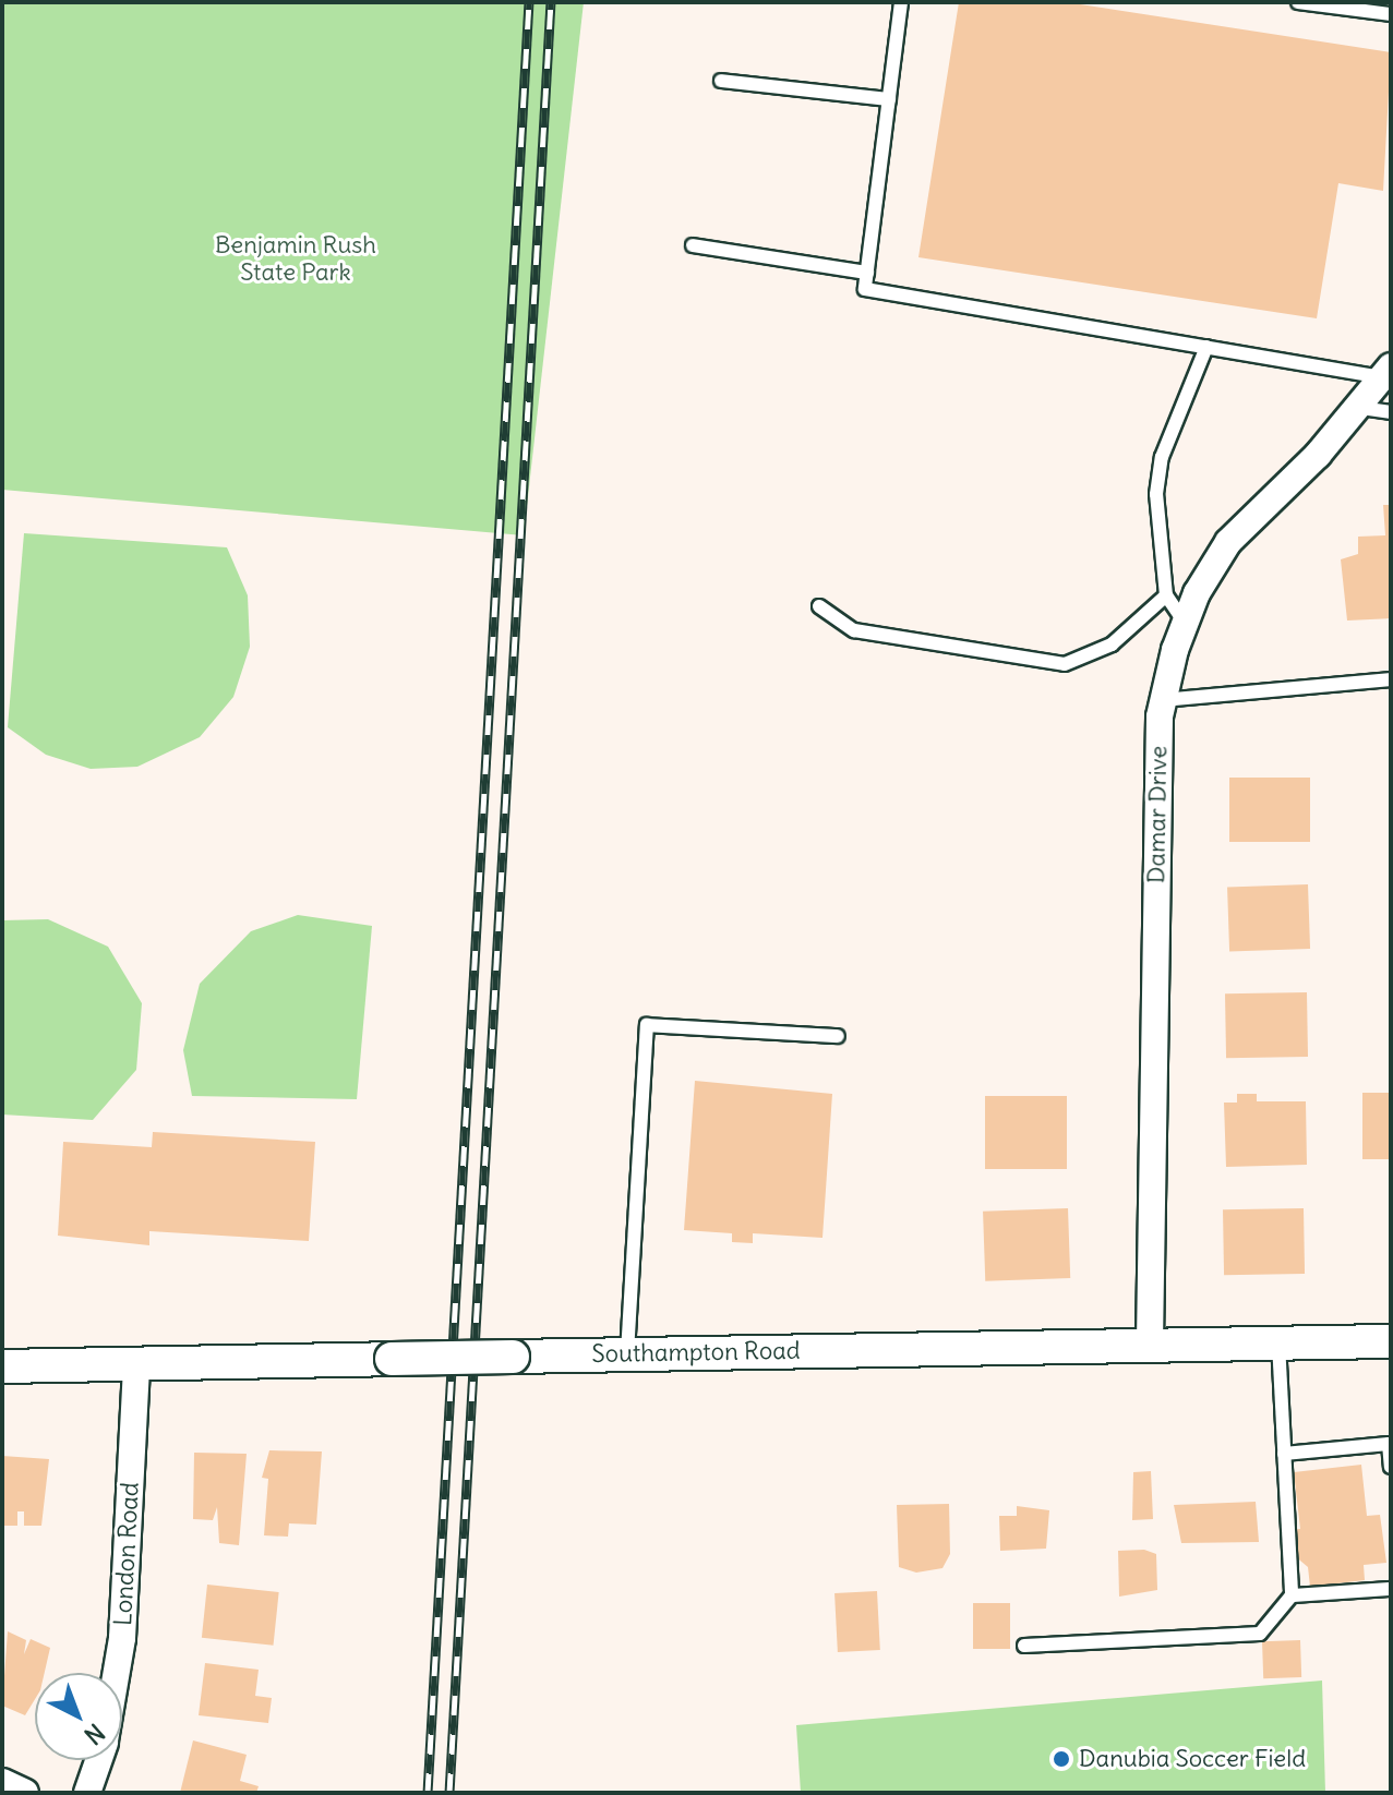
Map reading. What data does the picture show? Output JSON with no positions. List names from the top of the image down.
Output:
{
  "streets": {
    "street": ["Damar Drive", "Southampton Road", "London Road"]
  },
  "crossings": [
    ["Damar Drive", "Southampton Road"],
    ["Southampton Road", "London Road"]
  ],
  "parks": ["Benjamin Rush State Park"],
  "places": ["Danubia Soccer Field"],
  "north": "bottom right"
}
